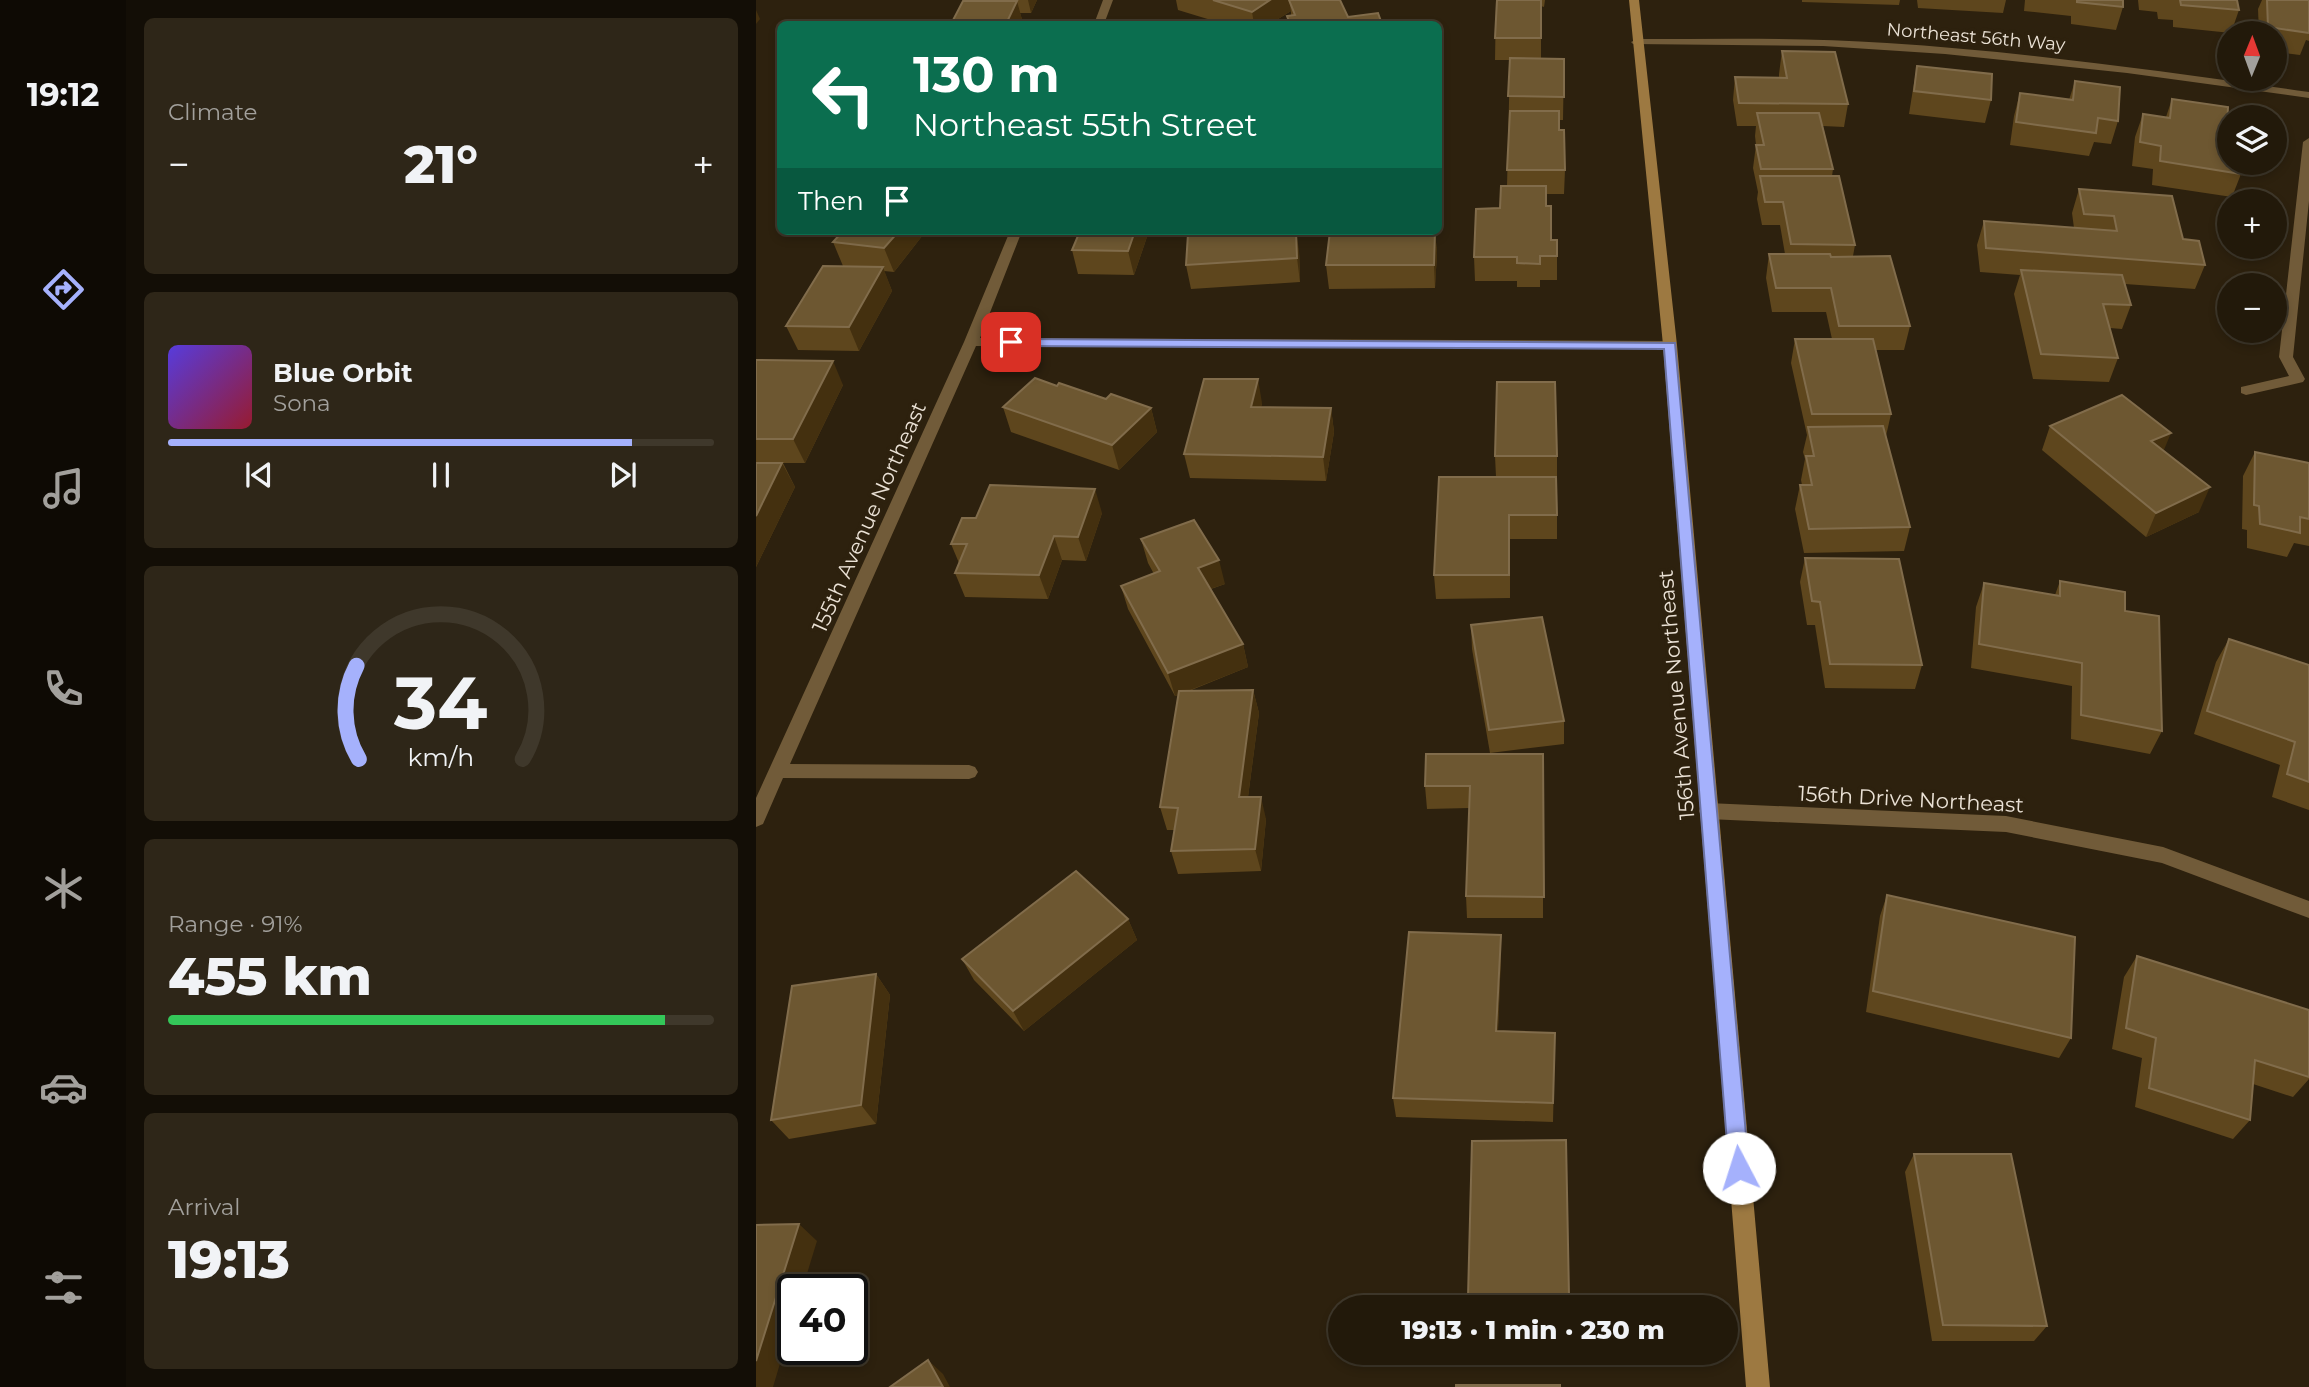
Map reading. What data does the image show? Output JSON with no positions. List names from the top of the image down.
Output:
{
  "streets": {
    "street": [
      "Northeast 56th Way",
      "155th Avenue Northeast",
      "156th Avenue Northeast",
      "156th Drive Northeast"
    ]
  },
  "crossings": [
    ["Northeast 56th Way", "156th Avenue Northeast"],
    ["156th Avenue Northeast", "156th Drive Northeast"]
  ],
  "north": "top",
  "page": {
    "tabs": "19:12",
    "tile": [
      "Climate",
      ["Range · 91%", "455 km"],
      ["Arrival", "19:13"]
    ],
    "map_buttons": ["+", "−"],
    "turn": ["130 m", "Northeast 55th Street"],
    "heat": ["−", "21°", "+"],
    "then": "Then",
    "song": ["Blue Orbit", "Sona"],
    "limit": "40",
    "trip": "19:13 · 1 min · 230 m",
    "gauge": ["34", "km/h"]
  }
}
